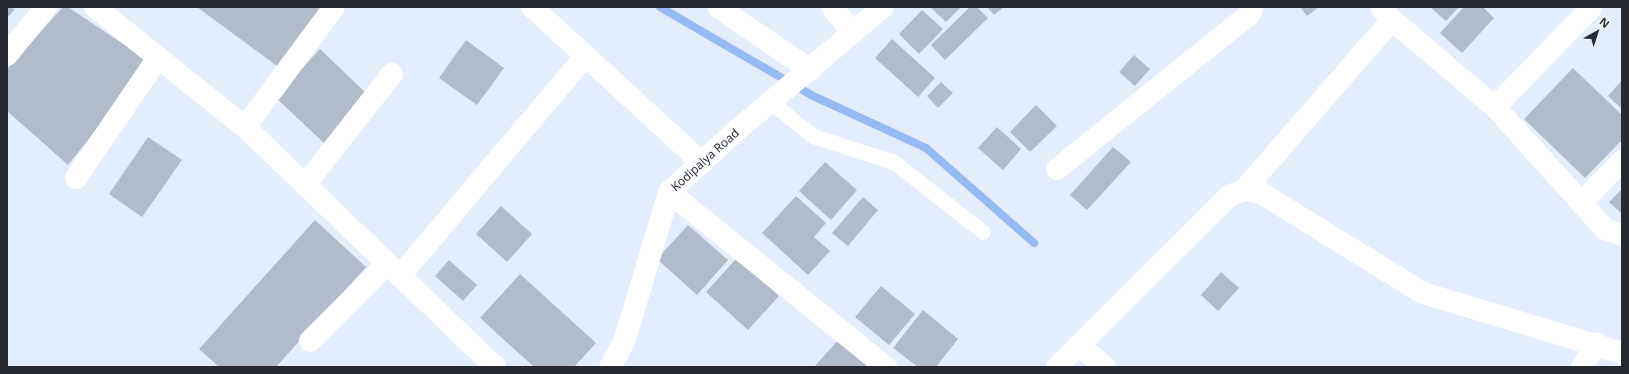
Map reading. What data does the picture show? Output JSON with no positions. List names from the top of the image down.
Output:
{
  "streets": {
    "street": ["Kodipalya Road"]
  },
  "north": "top right"
}
